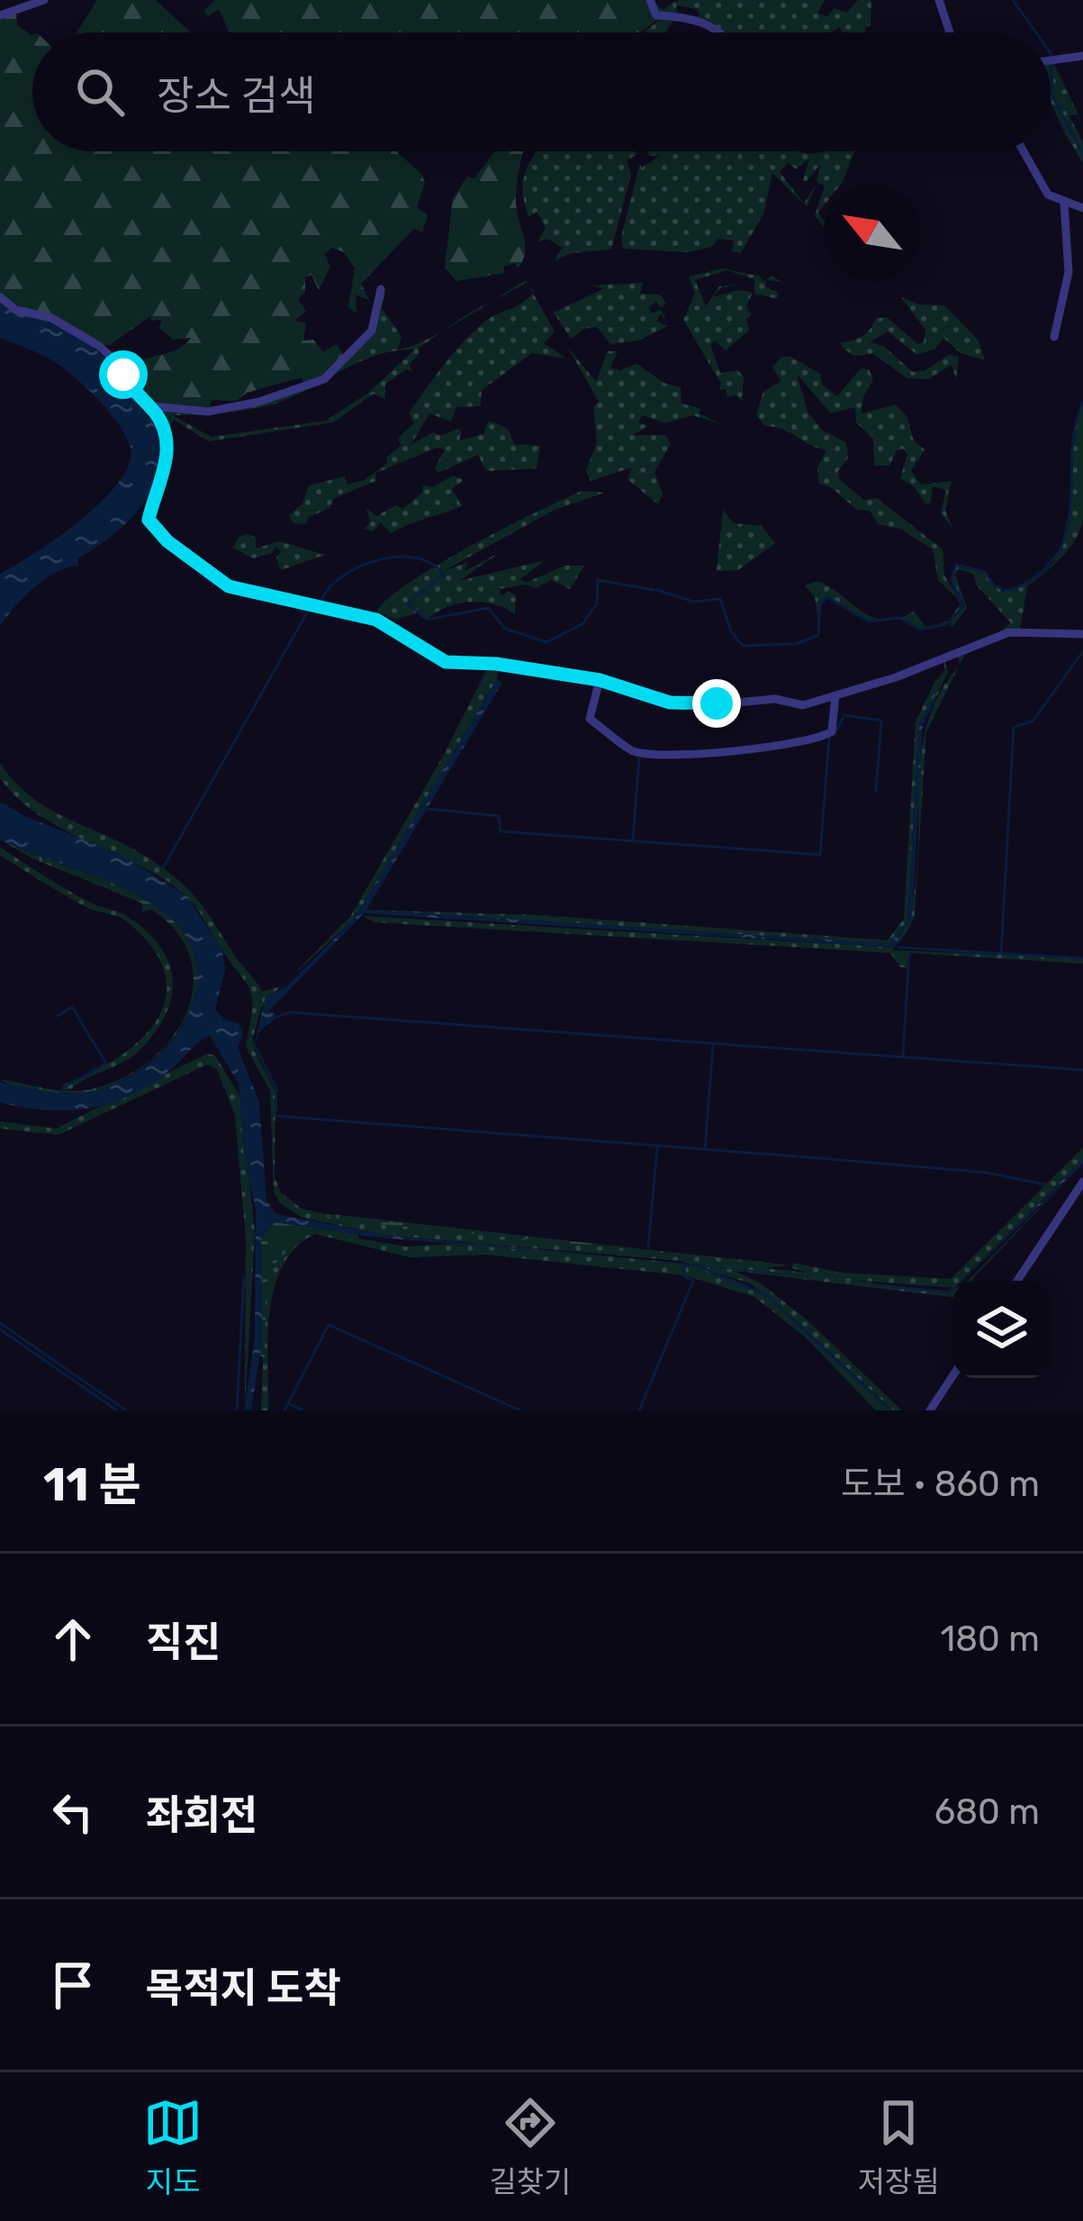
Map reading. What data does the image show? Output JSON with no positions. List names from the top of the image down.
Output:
{
  "north": "top left",
  "page": {
    "search": "장소 검색",
    "heading": ["11 분", "도보 · 860 m"],
    "list": [
      ["직진", "180 m"],
      ["좌회전", "680 m"],
      "목적지 도착"
    ],
    "nav": ["지도", "길찾기", "저장됨"]
  }
}
